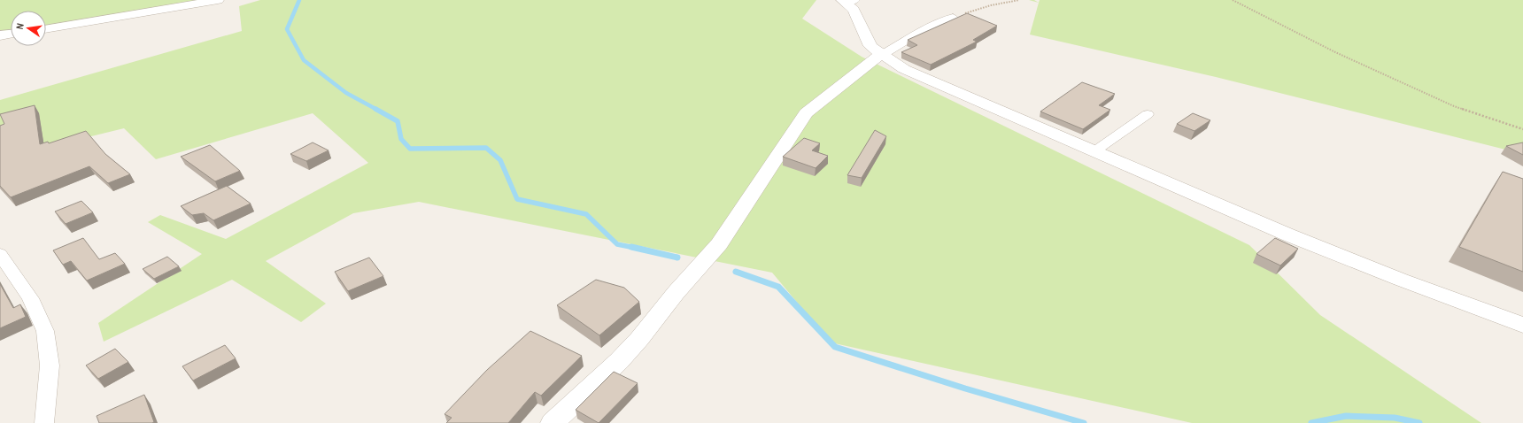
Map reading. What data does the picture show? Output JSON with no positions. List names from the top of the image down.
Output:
{
  "north": "left"
}
